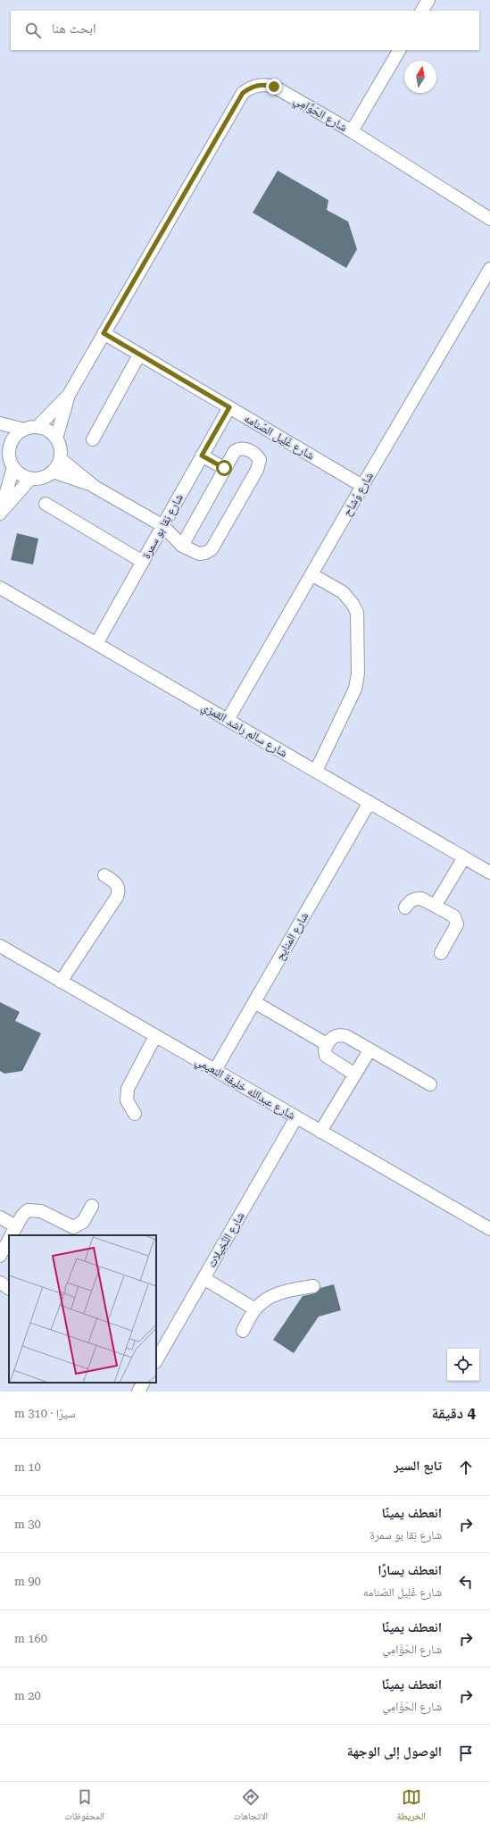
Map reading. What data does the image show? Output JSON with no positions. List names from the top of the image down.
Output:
{
  "streets": {
    "street": [
      "شارع الحَوَّامِي",
      "شارع غَلِيل الصّنامه",
      "شارع وُشاح",
      "شارع نِقا بو سمرة",
      "شارع سالم راشد القمزي",
      "شارع المنايح",
      "شارع عبدالله خليفة النعيمي",
      "شارع النِّخِيلات"
    ]
  },
  "crossings": [
    ["شارع الحَوَّامِي", "شارع غَلِيل الصّنامه"],
    ["شارع غَلِيل الصّنامه", "شارع وُشاح"],
    ["شارع غَلِيل الصّنامه", "شارع نِقا بو سمرة"],
    ["شارع وُشاح", "شارع سالم راشد القمزي"],
    ["شارع نِقا بو سمرة", "شارع سالم راشد القمزي"],
    ["شارع سالم راشد القمزي", "شارع المنايح"],
    ["شارع المنايح", "شارع عبدالله خليفة النعيمي"],
    ["شارع عبدالله خليفة النعيمي", "شارع النِّخِيلات"]
  ],
  "north": "top",
  "page": {
    "search": "ابحث هنا",
    "heading": ["4 دقيقة", "سيرًا · 310 m"],
    "list": [
      ["تابع السير", "10 m"],
      ["انعطف يمينًا", "شارع نِقا بو سمرة", "30 m"],
      ["انعطف يسارًا", "شارع غَلِيل الصّنامه", "90 m"],
      ["انعطف يمينًا", "شارع الحَوَّامِي", "160 m"],
      ["انعطف يمينًا", "شارع الحَوَّامِي", "20 m"],
      "الوصول إلى الوجهة"
    ],
    "nav": ["الخريطة", "الاتجاهات", "المحفوظات"]
  }
}
